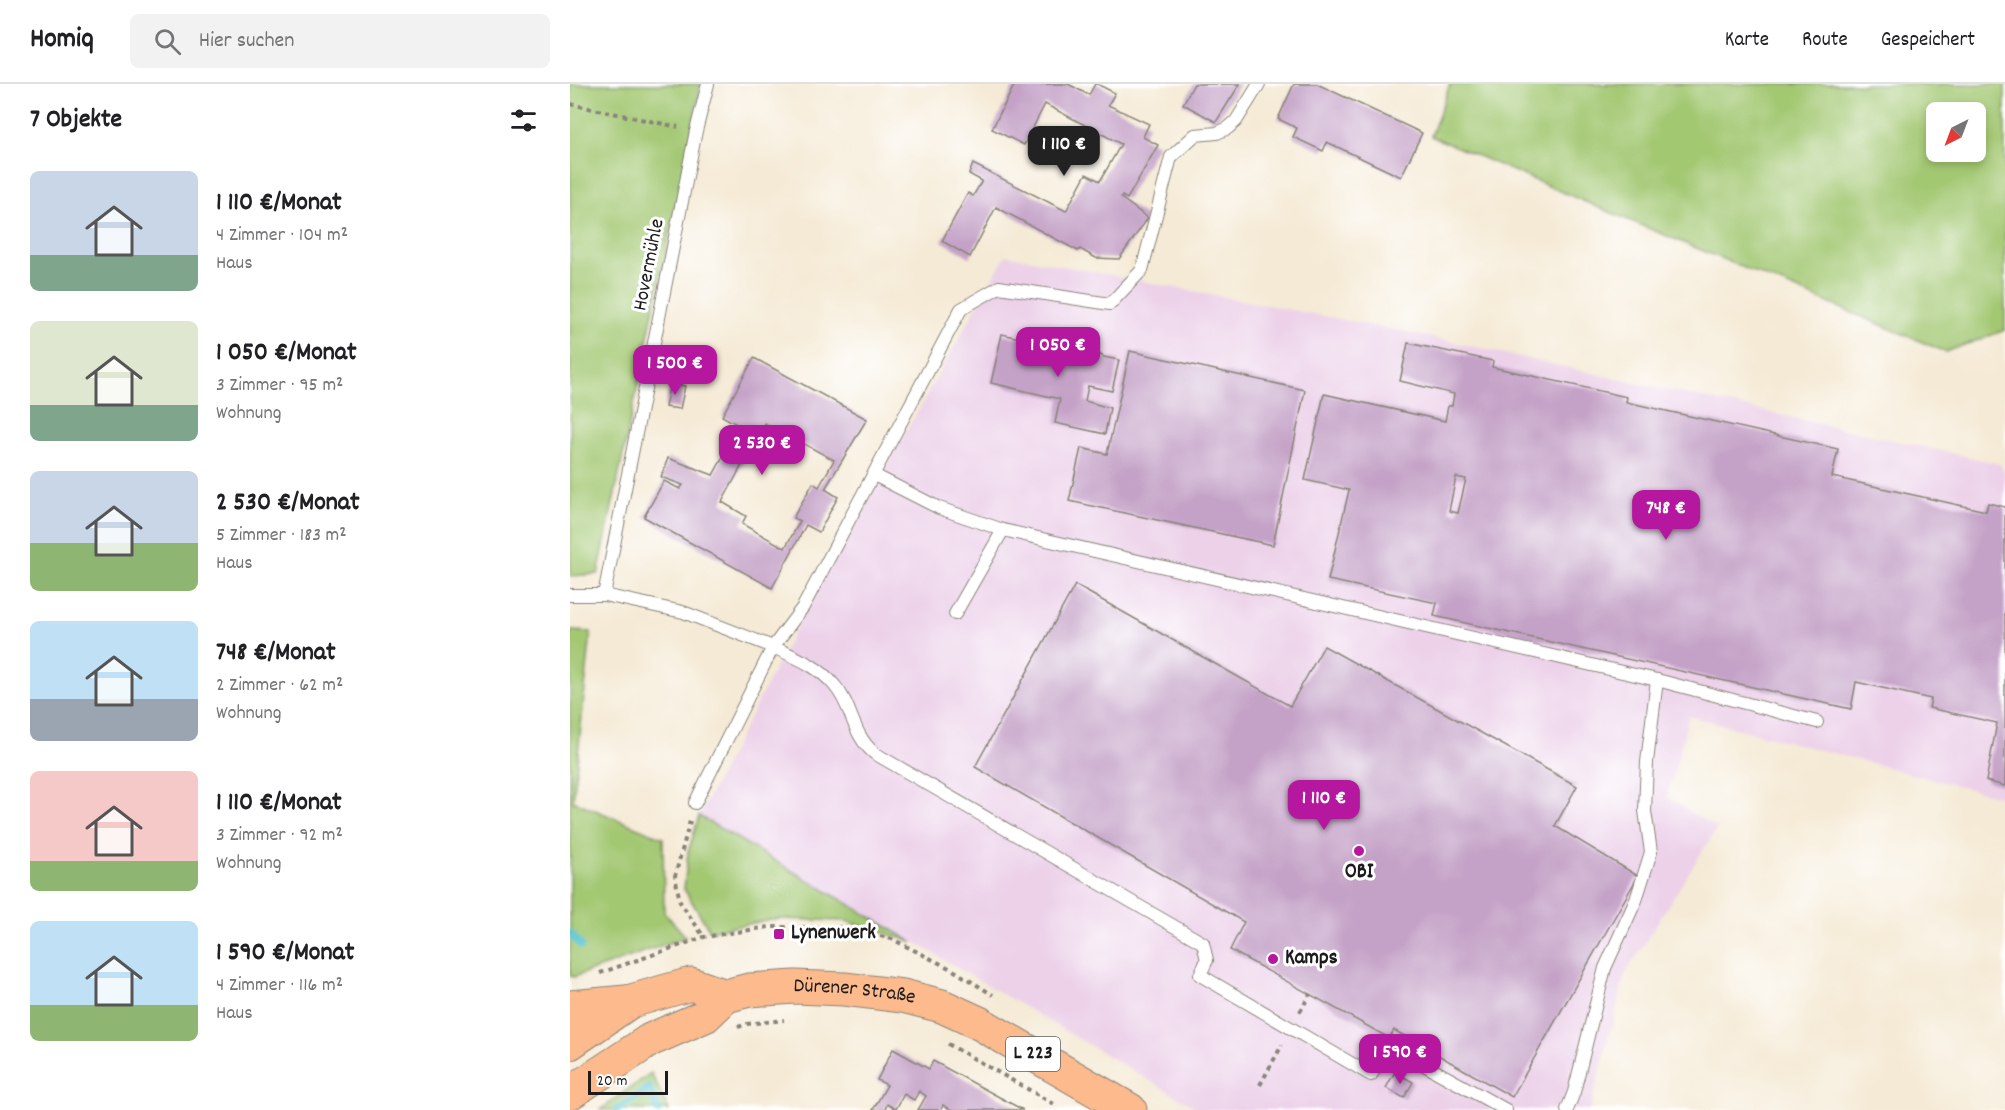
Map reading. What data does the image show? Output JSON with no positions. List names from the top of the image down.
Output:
{
  "streets": {
    "main road": ["Dürener Straße", "L 223"],
    "lane": ["Hovermühle"]
  },
  "places": {
    "other": ["OBI", "Kamps"],
    "transit": ["Lynenwerk"]
  },
  "scale_bar": "20 m",
  "north": "bottom left",
  "page": {
    "header": "Homiq",
    "search": "Hier suchen",
    "nav": ["Karte", "Route", "Gespeichert"],
    "heading": "7 Objekte",
    "price": [
      "1 110 €",
      "1 050 €",
      "1 500 €",
      "2 530 €",
      "748 €",
      "1 110 €",
      "1 590 €"
    ],
    "list": [
      {
        "name": "1 110 €/Monat",
        "note": "4 Zimmer · 104 m² · Haus"
      },
      {
        "name": "1 050 €/Monat",
        "note": "3 Zimmer · 95 m² · Wohnung"
      },
      {
        "name": "2 530 €/Monat",
        "note": "5 Zimmer · 183 m² · Haus"
      },
      {
        "name": "748 €/Monat",
        "note": "2 Zimmer · 62 m² · Wohnung"
      },
      {
        "name": "1 110 €/Monat",
        "note": "3 Zimmer · 92 m² · Wohnung"
      },
      {
        "name": "1 590 €/Monat",
        "note": "4 Zimmer · 116 m² · Haus"
      }
    ],
    "scale": "20 m"
  }
}
